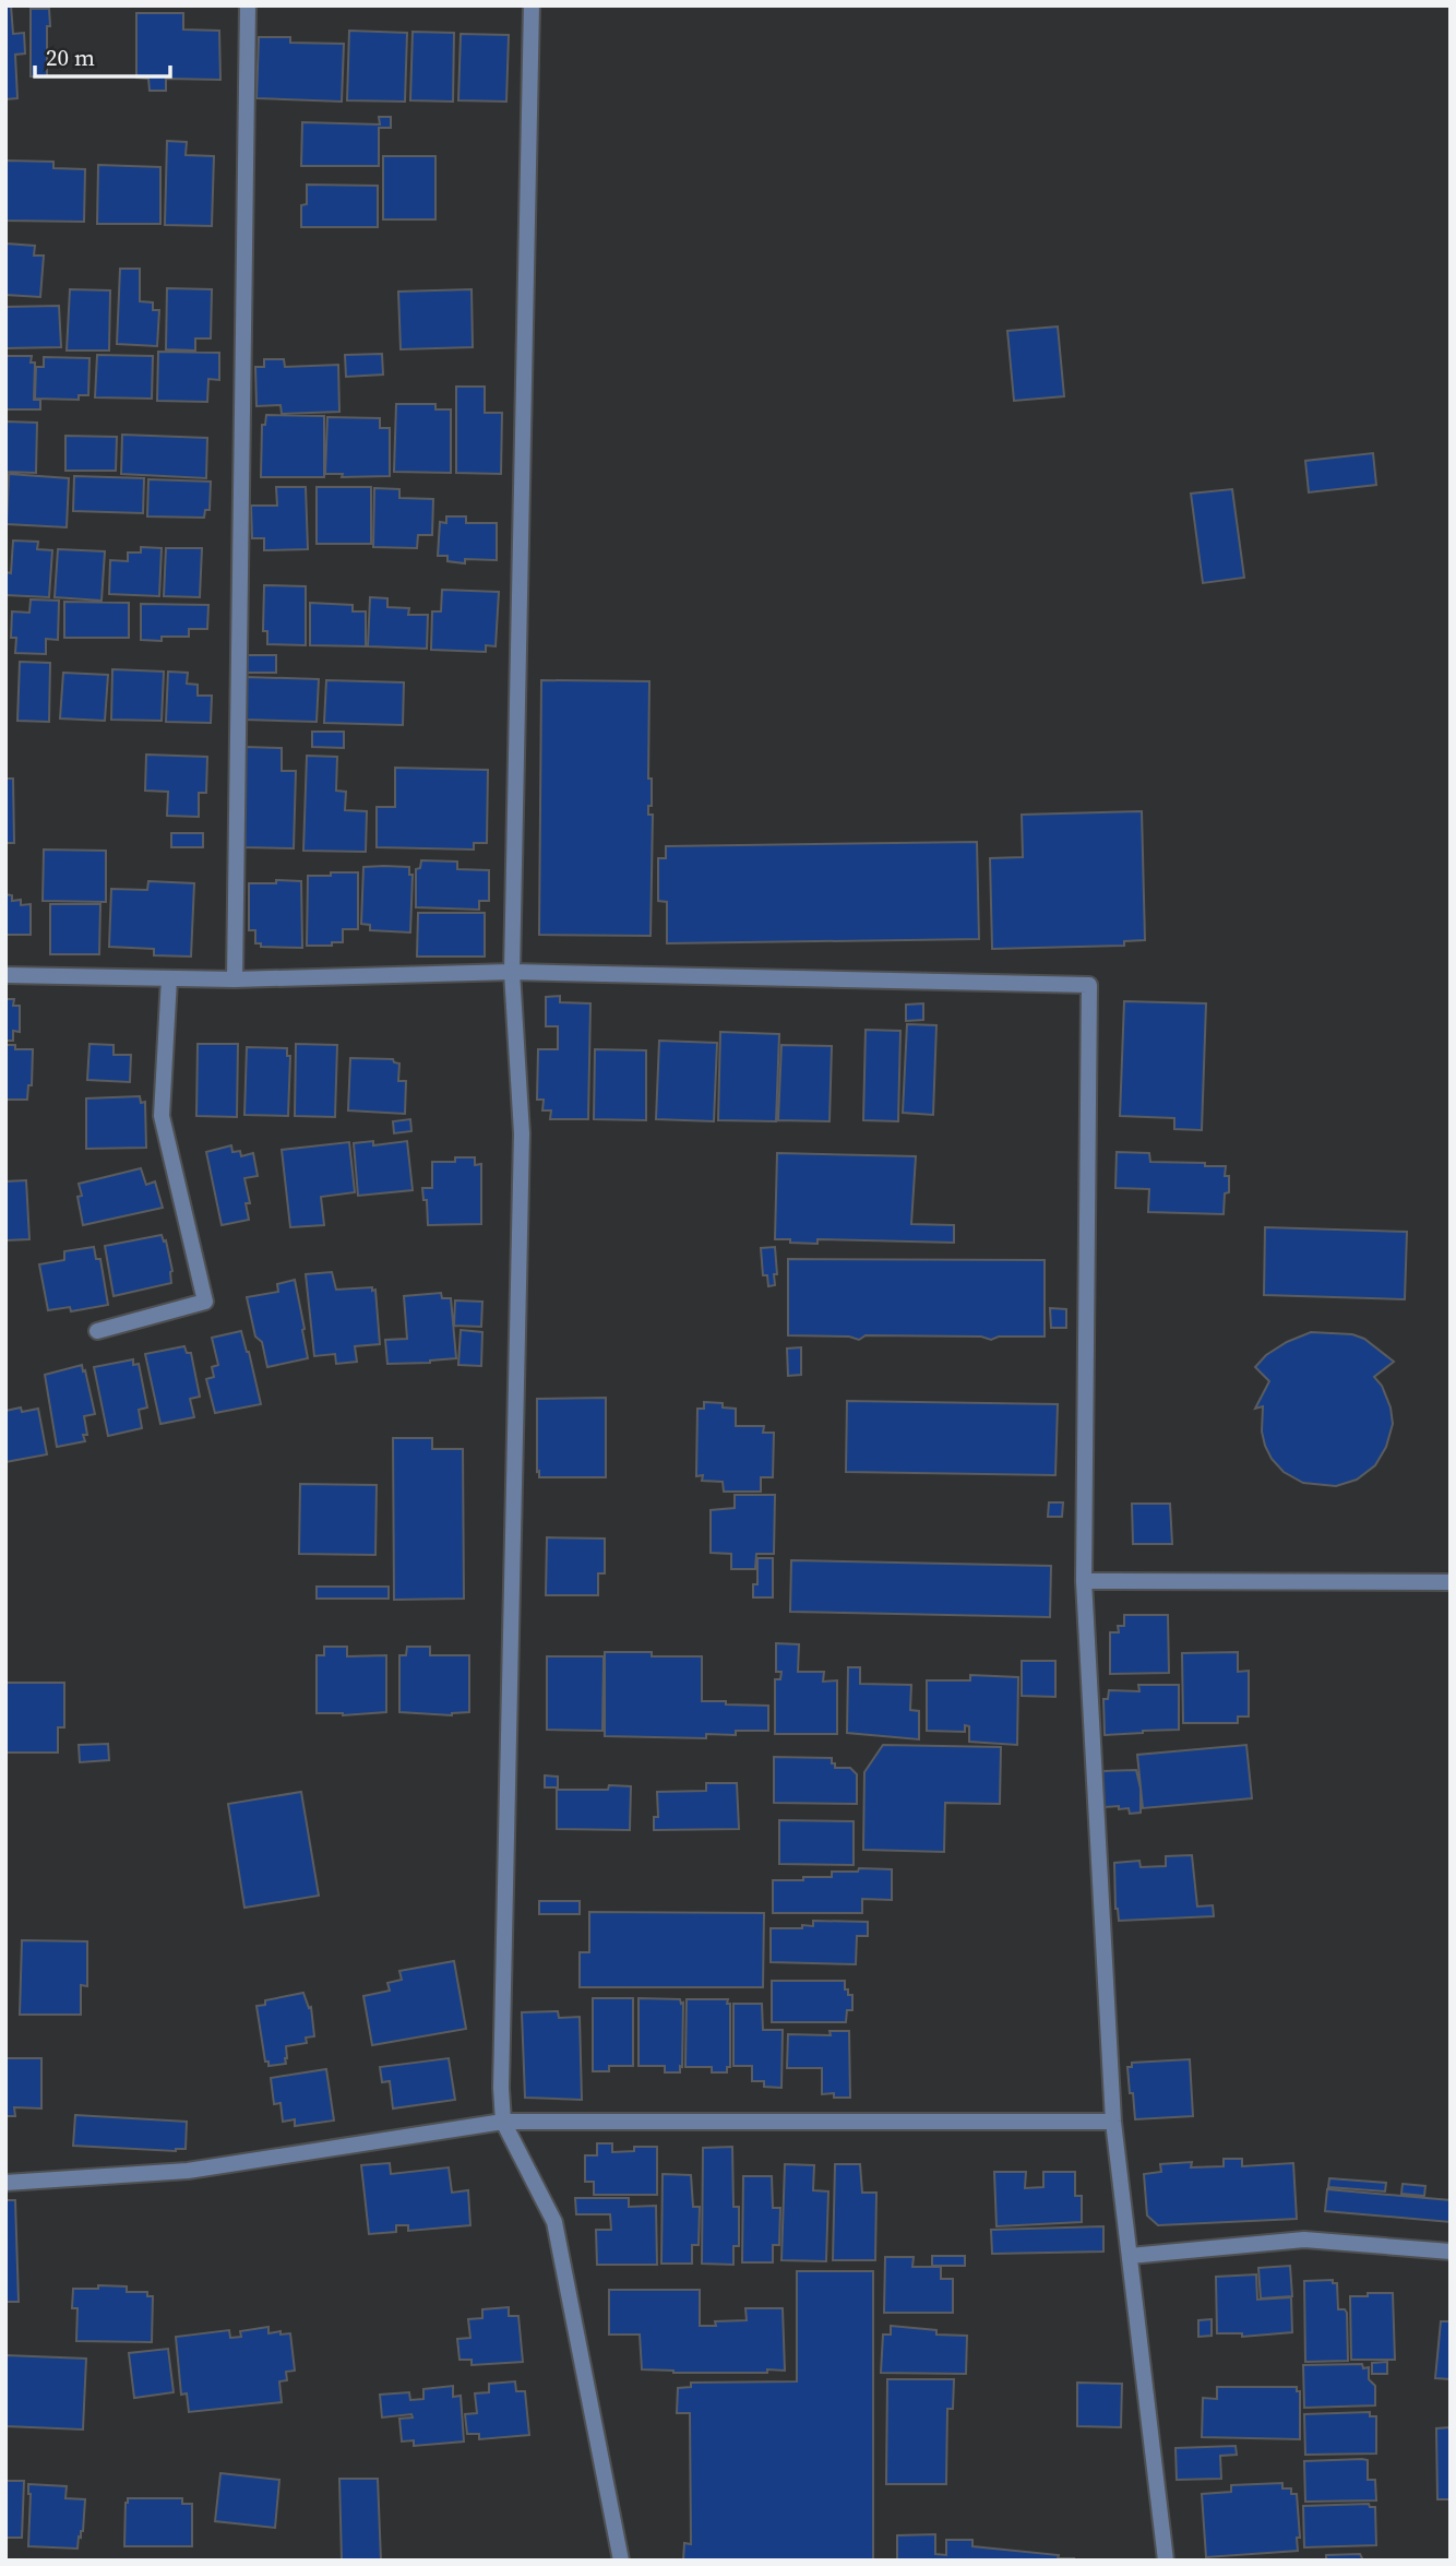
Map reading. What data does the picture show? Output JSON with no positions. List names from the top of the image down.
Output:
{
  "scale_bar": "20 m"
}
